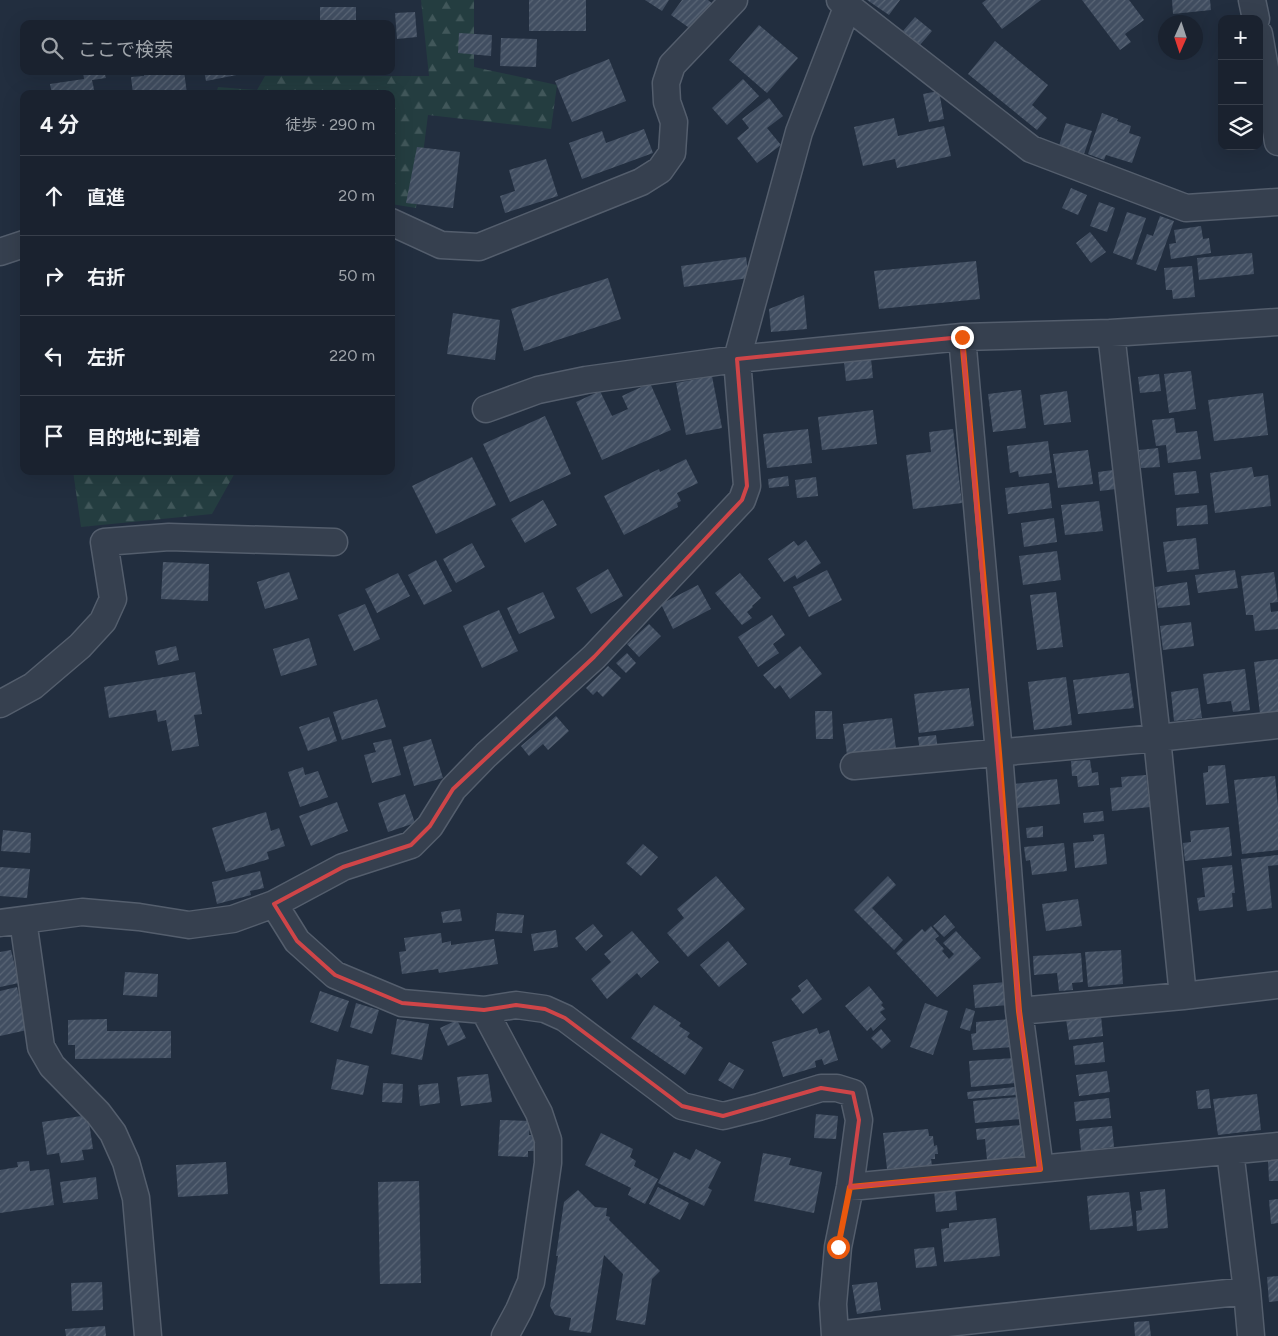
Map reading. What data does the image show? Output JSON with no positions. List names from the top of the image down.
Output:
{
  "north": "bottom",
  "page": {
    "map_buttons": ["+", "−"],
    "search": "ここで検索",
    "heading": ["4 分", "徒歩 · 290 m"],
    "list": [
      ["直進", "20 m"],
      ["右折", "50 m"],
      ["左折", "220 m"],
      "目的地に到着"
    ]
  }
}
